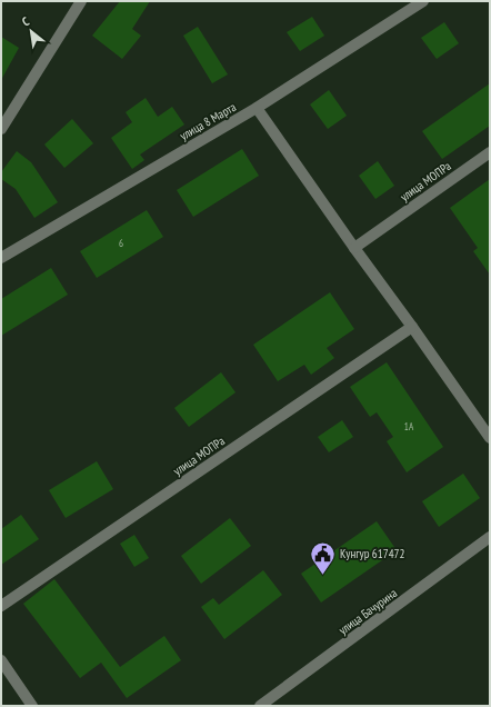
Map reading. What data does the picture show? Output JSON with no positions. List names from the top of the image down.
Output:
{
  "streets": {
    "street": ["улица 8 Марта", "улица МОПРа", "улица Бачурина"]
  },
  "places": {
    "public building": ["Кунгур 617472"]
  },
  "house_numbers": ["6", "1А"],
  "north": "top left"
}
